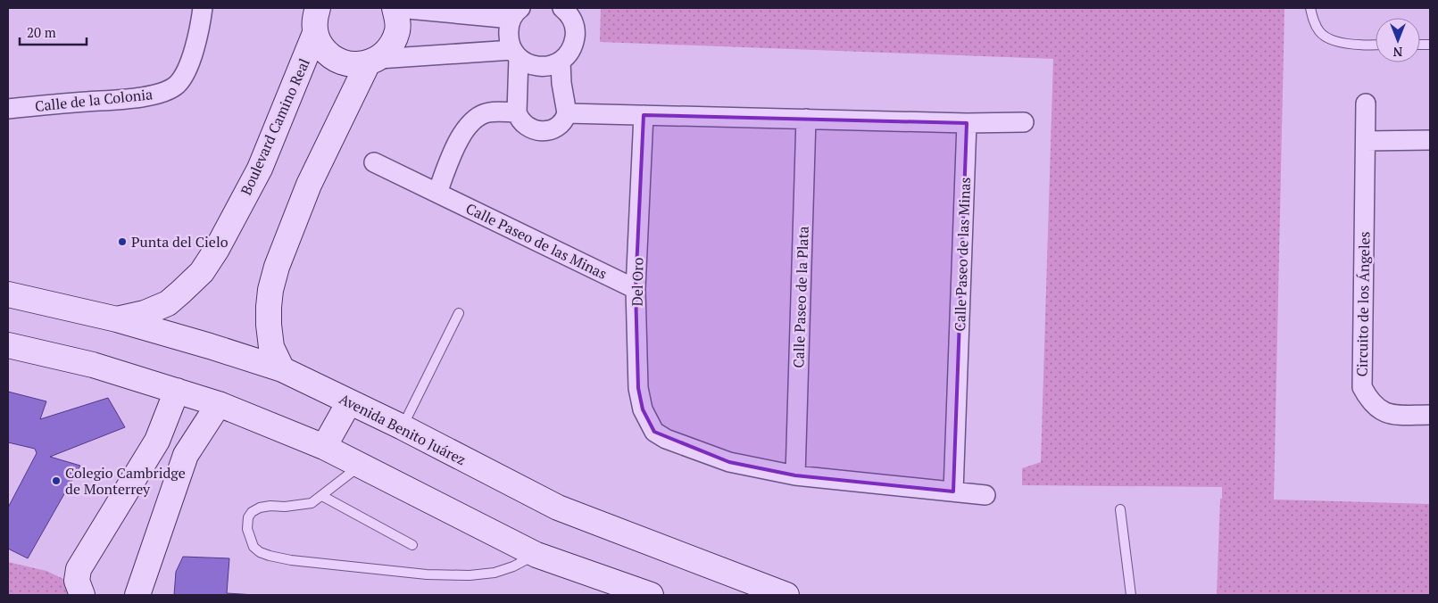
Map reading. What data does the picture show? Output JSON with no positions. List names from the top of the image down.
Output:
{
  "streets": {
    "main road": ["Boulevard Camino Real", "Avenida Benito Juárez"],
    "street": [
      "Calle de la Colonia",
      "Calle Paseo de las Minas",
      "Del Oro",
      "Calle Paseo de la Plata",
      "Circuito de los Ángeles"
    ]
  },
  "crossings": [
    ["Boulevard Camino Real", "Avenida Benito Juárez"],
    ["Calle Paseo de las Minas", "Del Oro"],
    ["Del Oro", "Calle Paseo de la Plata"]
  ],
  "places": ["Punta del Cielo", "Colegio Cambridge de Monterrey"],
  "scale_bar": "20 m",
  "north": "bottom"
}
